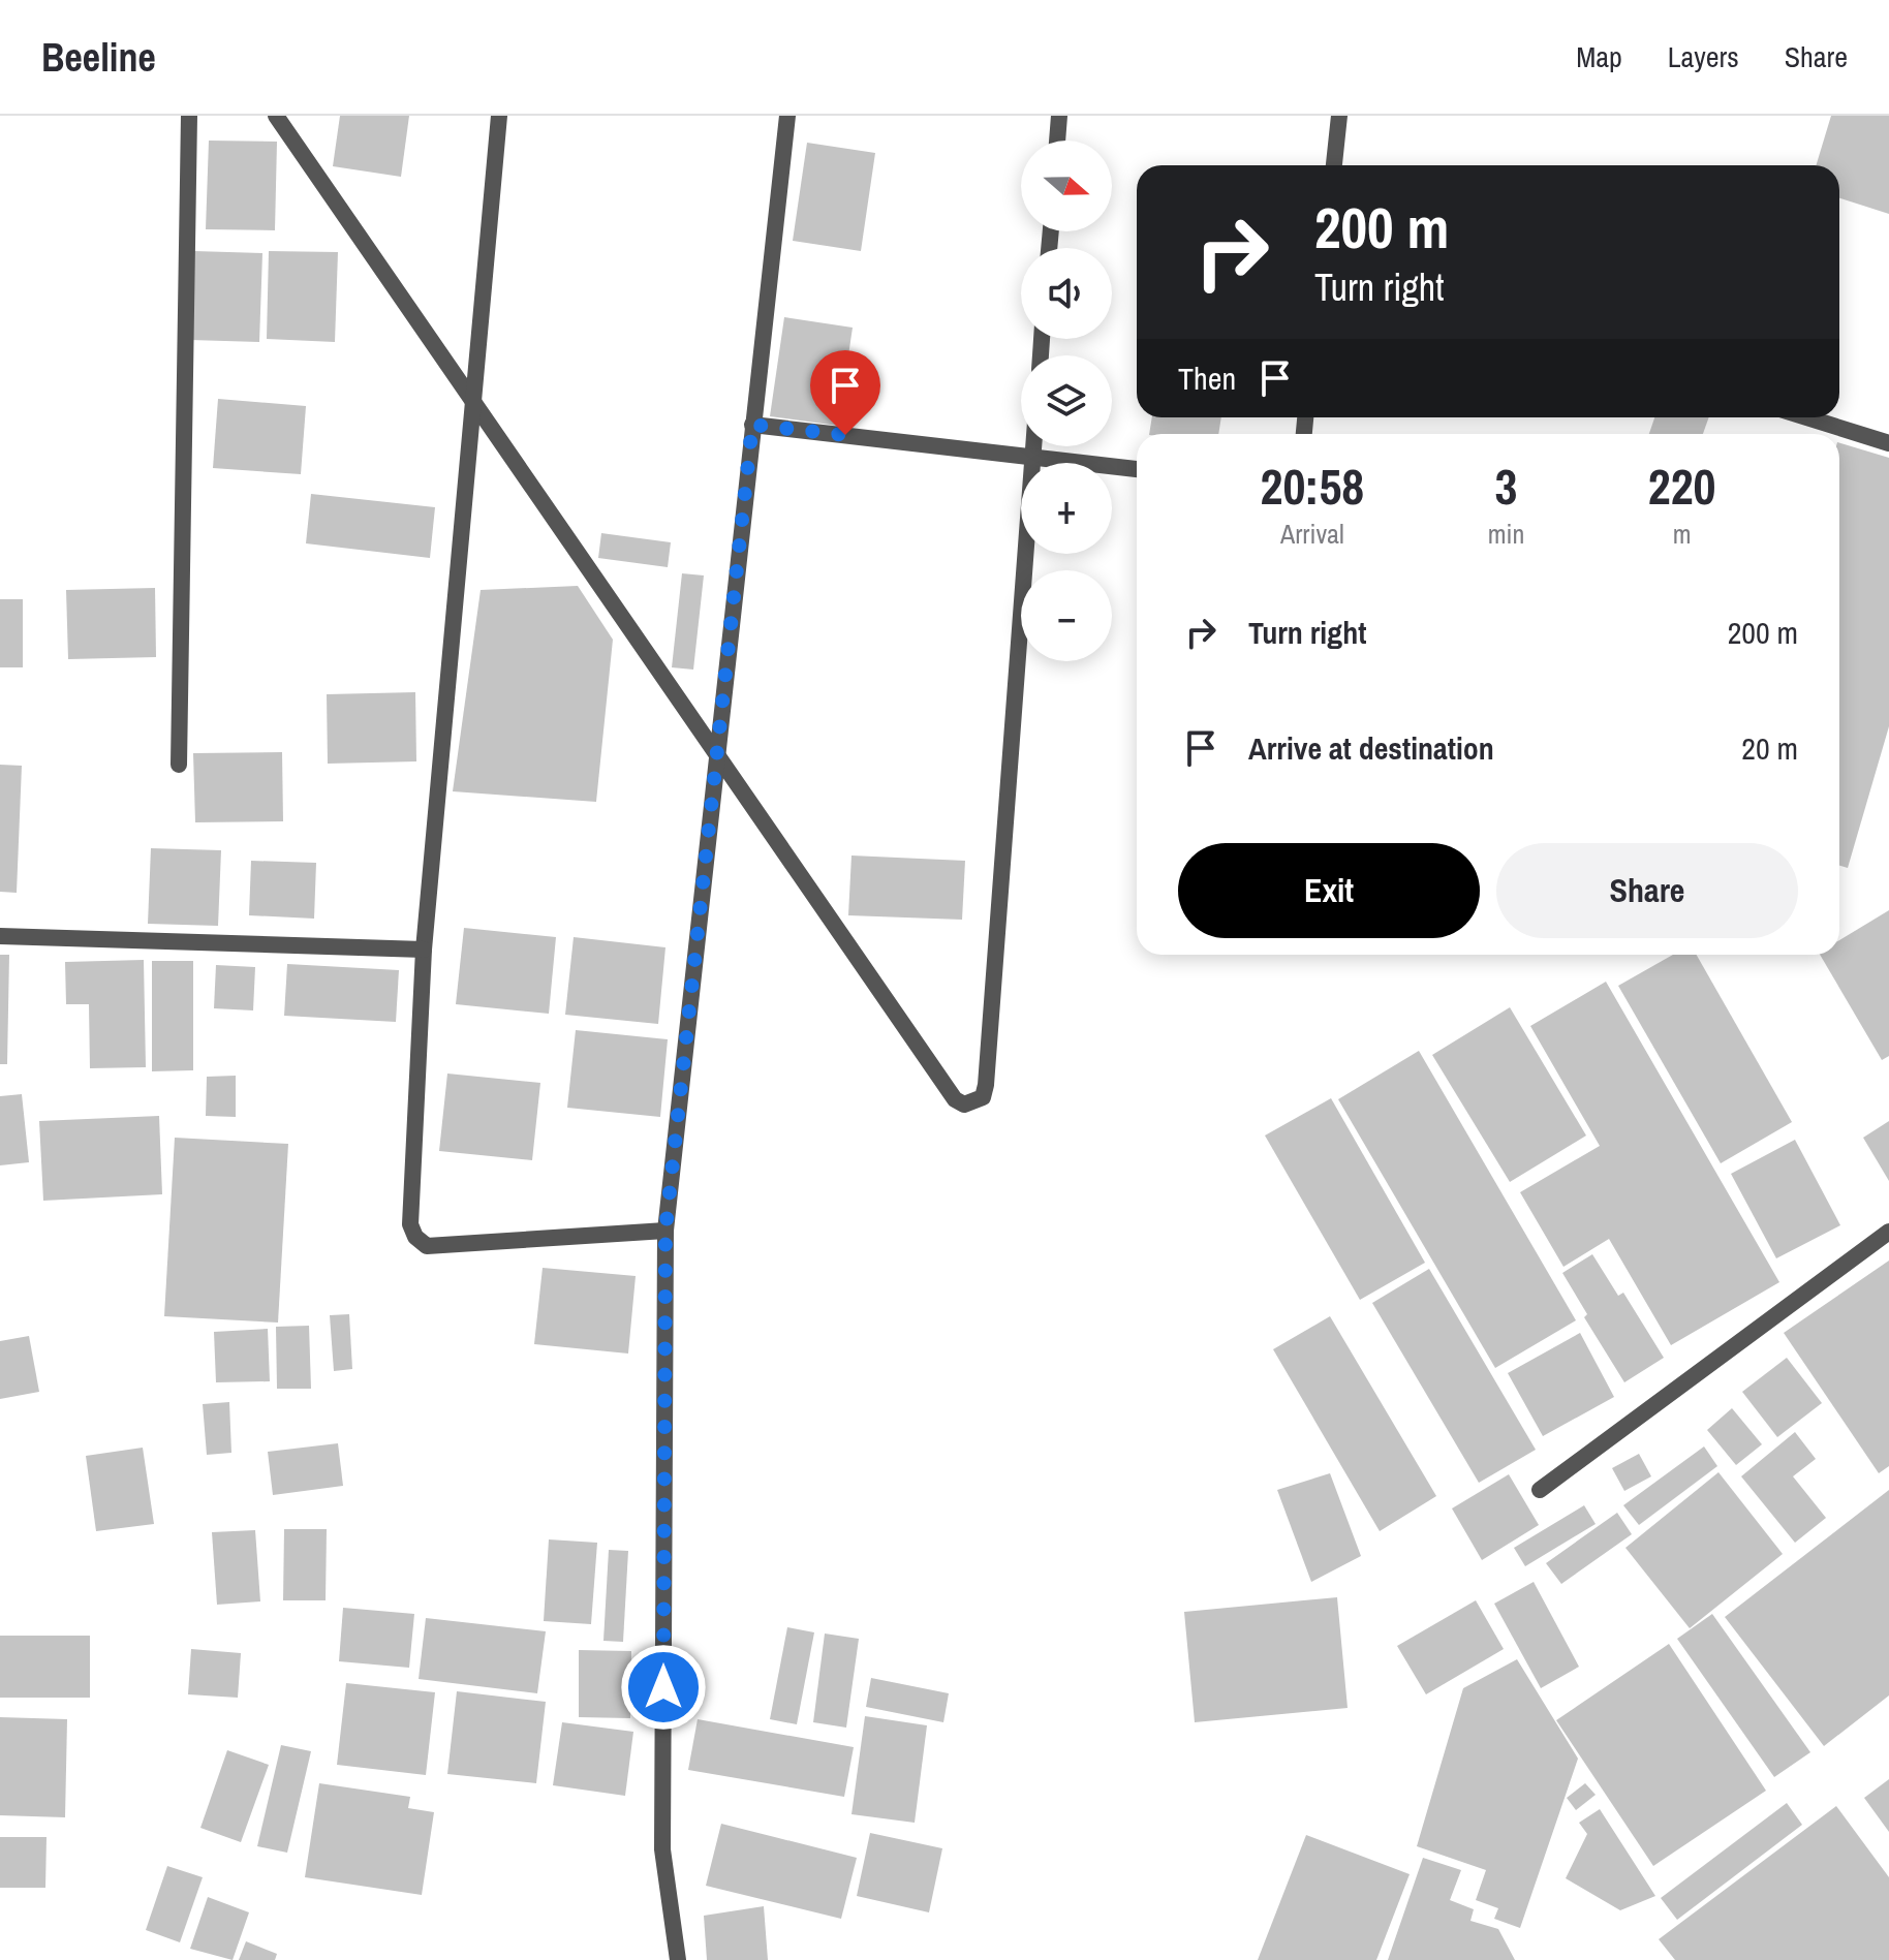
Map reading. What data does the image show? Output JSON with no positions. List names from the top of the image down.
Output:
{
  "north": "right",
  "page": {
    "header": "Beeline",
    "nav": ["Map", "Layers", "Share"],
    "map_buttons": ["+", "−"],
    "turn": ["200 m", "Turn right"],
    "then": "Then",
    "eta": [
      "20:58",
      "Arrival",
      "3",
      "min",
      "220",
      "m"
    ],
    "list": [
      {
        "name": "Turn right",
        "value": "200 m"
      },
      {
        "name": "Arrive at destination",
        "value": "20 m"
      }
    ],
    "buttons": ["Exit", "Share"]
  }
}
